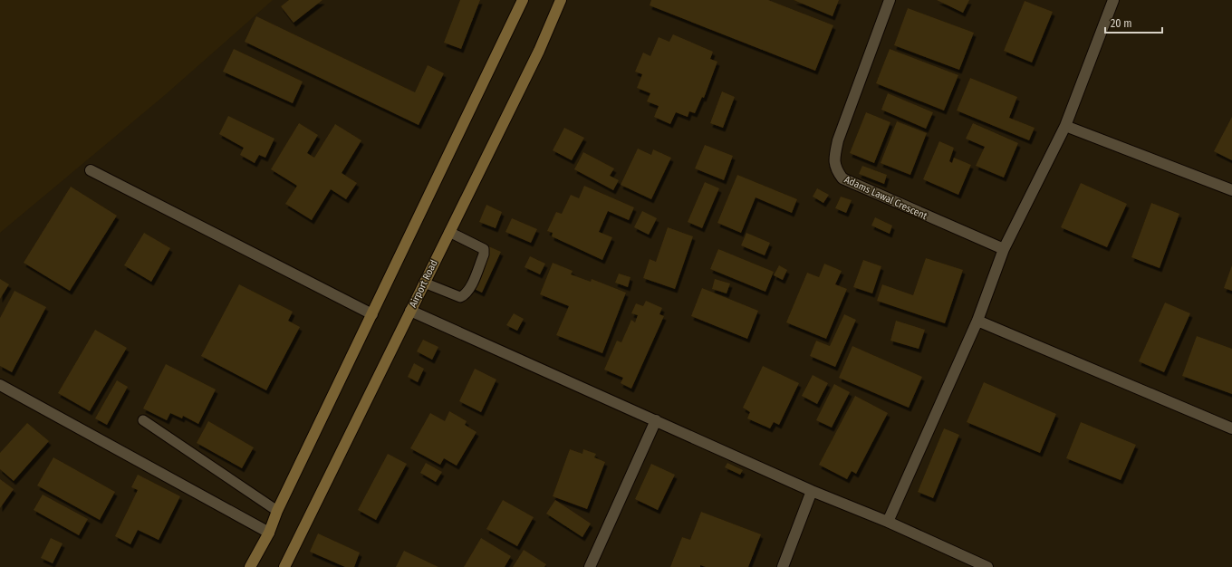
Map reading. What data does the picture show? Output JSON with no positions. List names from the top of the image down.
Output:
{
  "streets": {
    "main road": ["Airport Road"],
    "street": ["Adams Lawal Crescent"]
  },
  "scale_bar": "20 m"
}
